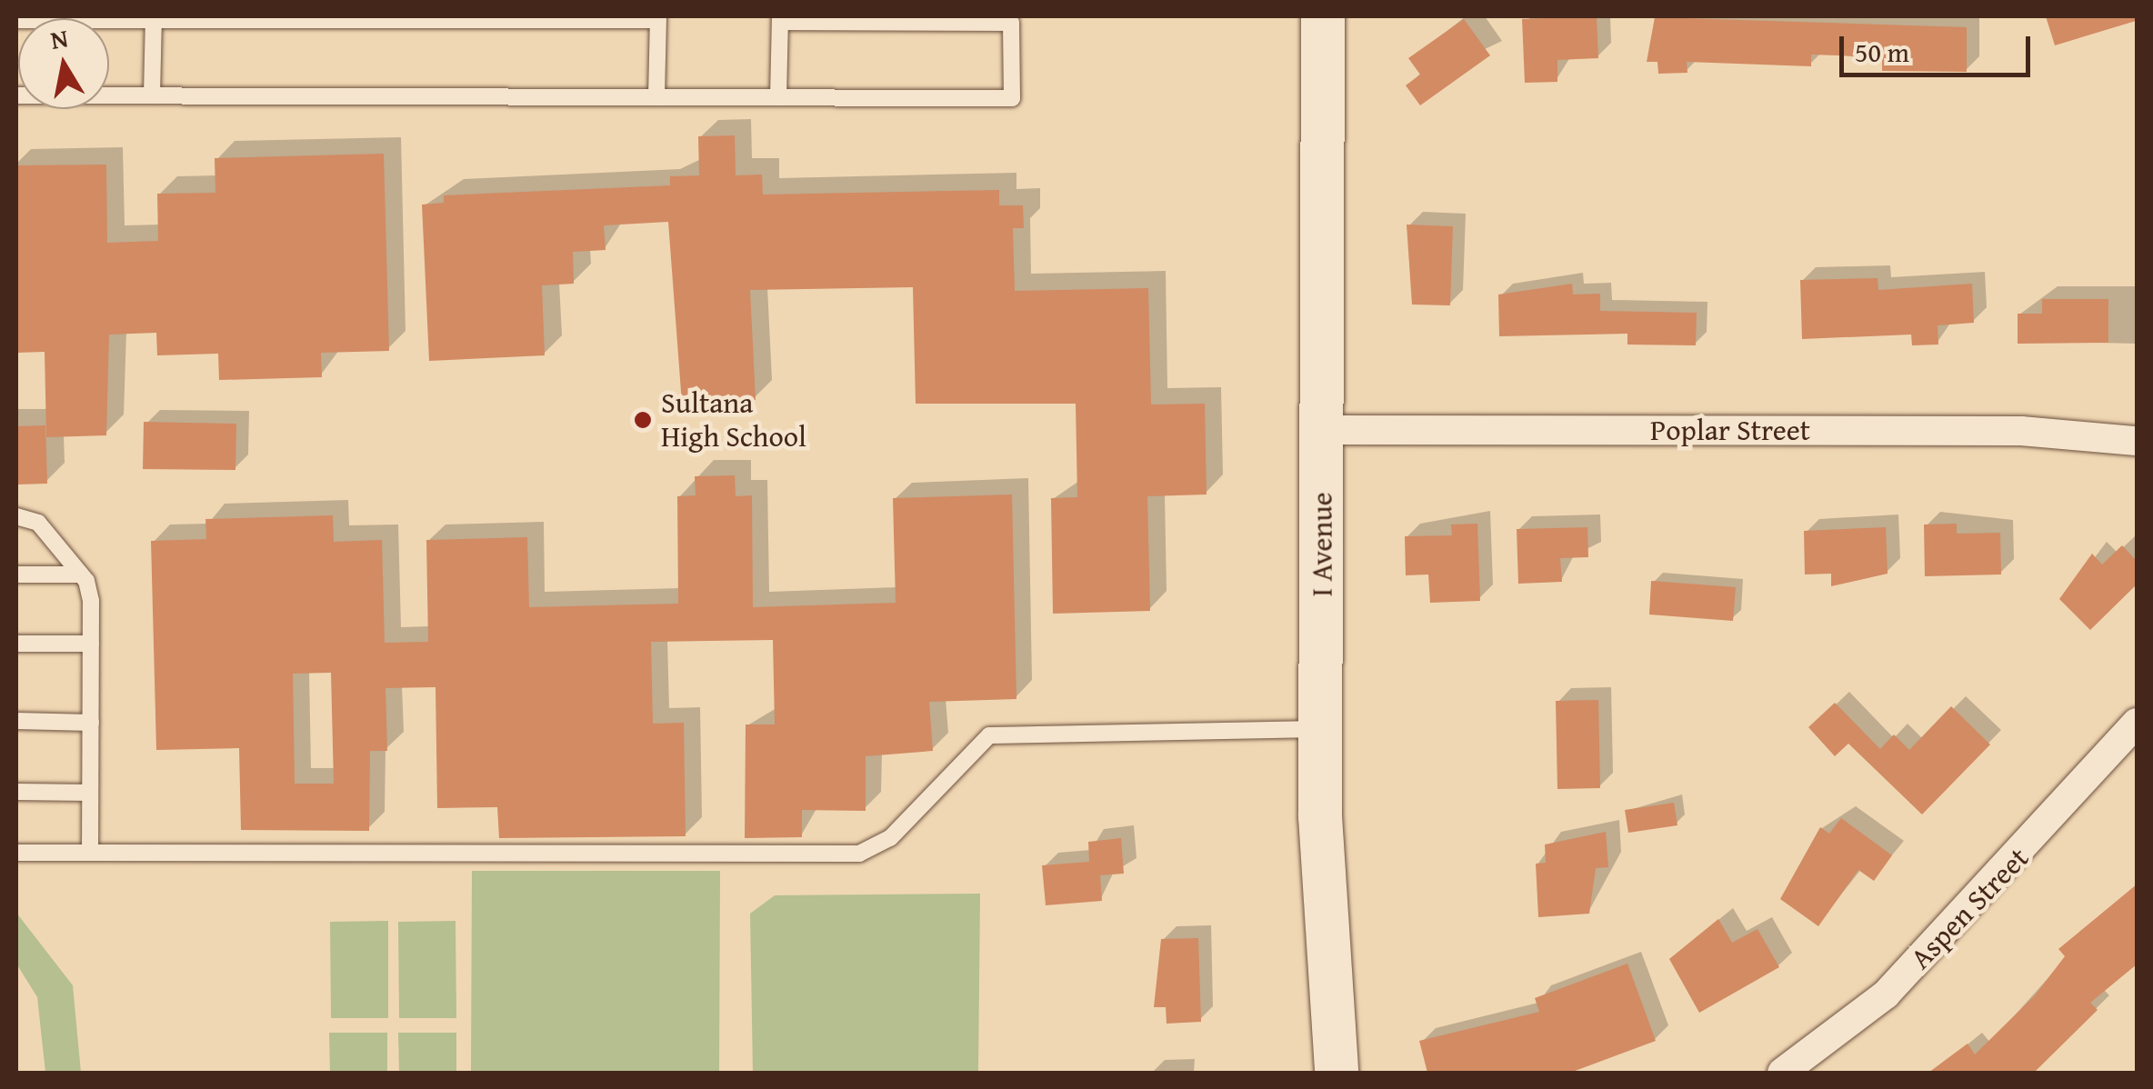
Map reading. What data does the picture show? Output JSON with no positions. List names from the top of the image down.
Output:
{
  "streets": {
    "main road": ["I Avenue"],
    "street": ["Poplar Street", "Aspen Street"]
  },
  "crossings": [
    ["Poplar Street", "I Avenue"]
  ],
  "places": ["Sultana High School"],
  "scale_bar": "50 m",
  "north": "top"
}
